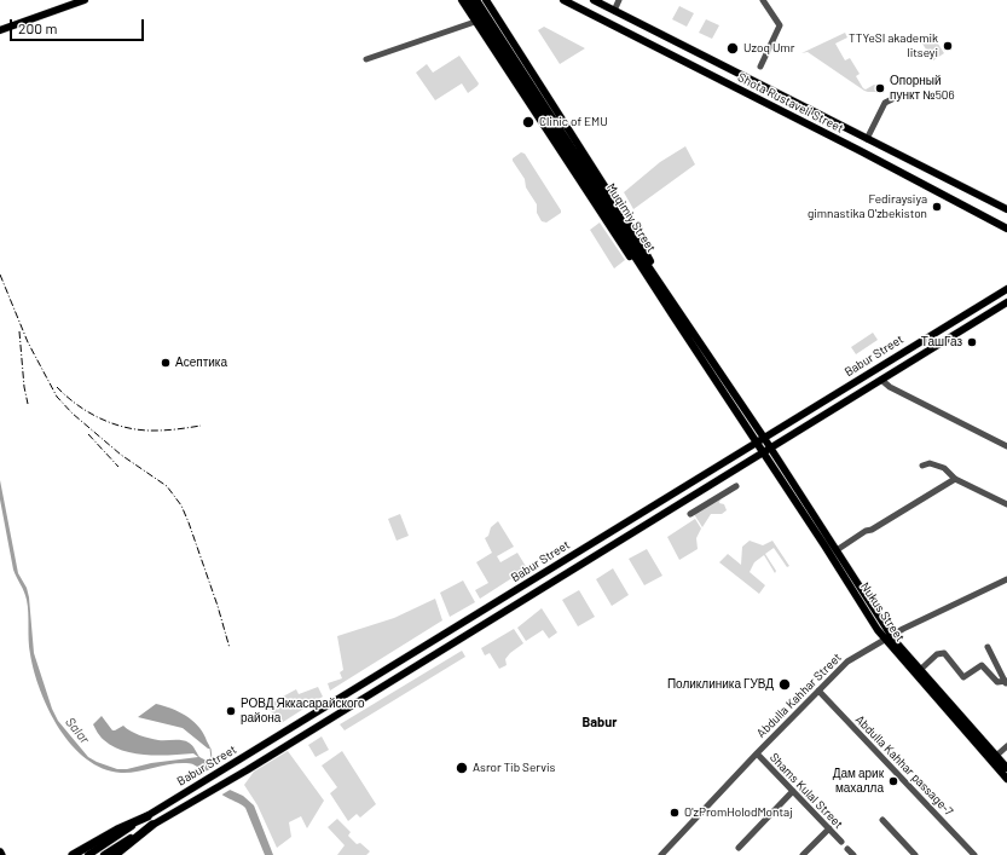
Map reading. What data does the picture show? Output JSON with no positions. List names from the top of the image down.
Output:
{
  "streets": {
    "main road": [
      "Shota Rustaveli Street",
      "Muqimiy Street",
      "Babur Street",
      "Nukus Street"
    ],
    "street": ["Abdulla Kahhar Street", "Abdulla Kahhar passage-7", "Shams Kulal Street"]
  },
  "crossings": [
    ["Muqimiy Street", "Babur Street"],
    ["Muqimiy Street", "Nukus Street"],
    ["Babur Street", "Nukus Street"],
    ["Nukus Street", "Abdulla Kahhar Street"],
    ["Abdulla Kahhar Street", "Abdulla Kahhar passage-7"],
    ["Abdulla Kahhar Street", "Shams Kulal Street"]
  ],
  "districts": ["Babur"],
  "water": ["Salar"],
  "places": [
    "TTYeSI akademik litseyi",
    "Uzoq Umr",
    "Опорный пункт №506",
    "Clinic of EMU",
    "Fediraysiya gimnastika O'zbekiston",
    "ТашГаз",
    "Асептика",
    "Поликлиника ГУВД",
    "РОВД Яккасарайского района",
    "Asror Tib Servis",
    "Дам арик махалла",
    "O'zPromHolodMontaj"
  ],
  "scale_bar": "200 m"
}
